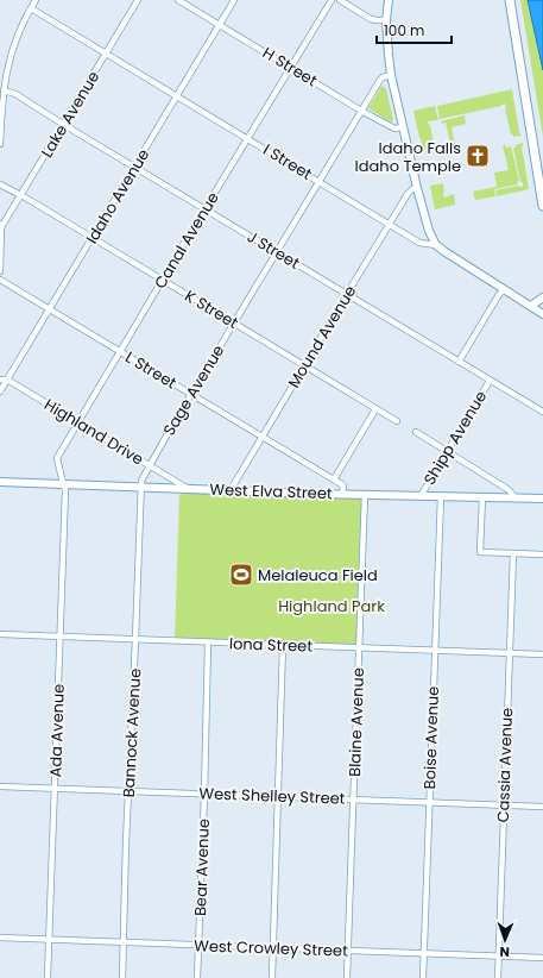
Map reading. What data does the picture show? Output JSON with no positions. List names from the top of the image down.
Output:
{
  "streets": {
    "street": [
      "H Street",
      "Lake Avenue",
      "I Street",
      "Idaho Avenue",
      "Canal Avenue",
      "J Street",
      "K Street",
      "Mound Avenue",
      "L Street",
      "Sage Avenue",
      "Highland Drive",
      "Shipp Avenue",
      "West Elva Street",
      "Iona Street",
      "Blaine Avenue",
      "Ada Avenue",
      "Bannock Avenue",
      "Boise Avenue",
      "Cassia Avenue",
      "West Shelley Street",
      "Bear Avenue",
      "West Crowley Street"
    ]
  },
  "crossings": [
    ["H Street", "Idaho Avenue"],
    ["H Street", "Canal Avenue"],
    ["H Street", "Sage Avenue"],
    ["Lake Avenue", "I Street"],
    ["Lake Avenue", "J Street"],
    ["Lake Avenue", "K Street"],
    ["I Street", "Idaho Avenue"],
    ["I Street", "Canal Avenue"],
    ["I Street", "Mound Avenue"],
    ["I Street", "Sage Avenue"],
    ["Idaho Avenue", "J Street"],
    ["Idaho Avenue", "K Street"],
    ["Idaho Avenue", "L Street"],
    ["Idaho Avenue", "Highland Drive"],
    ["Canal Avenue", "J Street"],
    ["Canal Avenue", "K Street"],
    ["Canal Avenue", "L Street"],
    ["Canal Avenue", "Highland Drive"],
    ["Canal Avenue", "West Elva Street"],
    ["Canal Avenue", "Ada Avenue"],
    ["J Street", "Mound Avenue"],
    ["J Street", "Sage Avenue"],
    ["J Street", "Shipp Avenue"],
    ["K Street", "Mound Avenue"],
    ["K Street", "Sage Avenue"],
    ["Mound Avenue", "L Street"],
    ["Mound Avenue", "West Elva Street"],
    ["L Street", "Sage Avenue"],
    ["L Street", "West Elva Street"],
    ["Sage Avenue", "Highland Drive"],
    ["Sage Avenue", "West Elva Street"],
    ["Sage Avenue", "Bannock Avenue"],
    ["Highland Drive", "West Elva Street"],
    ["Shipp Avenue", "West Elva Street"],
    ["West Elva Street", "Blaine Avenue"],
    ["West Elva Street", "Ada Avenue"],
    ["West Elva Street", "Bannock Avenue"],
    ["West Elva Street", "Boise Avenue"],
    ["Iona Street", "Blaine Avenue"],
    ["Iona Street", "Ada Avenue"],
    ["Iona Street", "Bannock Avenue"],
    ["Iona Street", "Boise Avenue"],
    ["Iona Street", "Cassia Avenue"],
    ["Iona Street", "Bear Avenue"],
    ["Blaine Avenue", "West Shelley Street"],
    ["Blaine Avenue", "West Crowley Street"],
    ["Ada Avenue", "West Shelley Street"],
    ["Ada Avenue", "West Crowley Street"],
    ["Bannock Avenue", "West Shelley Street"],
    ["Bannock Avenue", "West Crowley Street"],
    ["Boise Avenue", "West Shelley Street"],
    ["Boise Avenue", "West Crowley Street"],
    ["Cassia Avenue", "West Shelley Street"],
    ["Cassia Avenue", "West Crowley Street"],
    ["West Shelley Street", "Bear Avenue"],
    ["Bear Avenue", "West Crowley Street"]
  ],
  "parks": ["Highland Park"],
  "places": {
    "church": ["Idaho Falls Idaho Temple"],
    "sports": ["Melaleuca Field"]
  },
  "scale_bar": "100 m",
  "north": "bottom"
}
